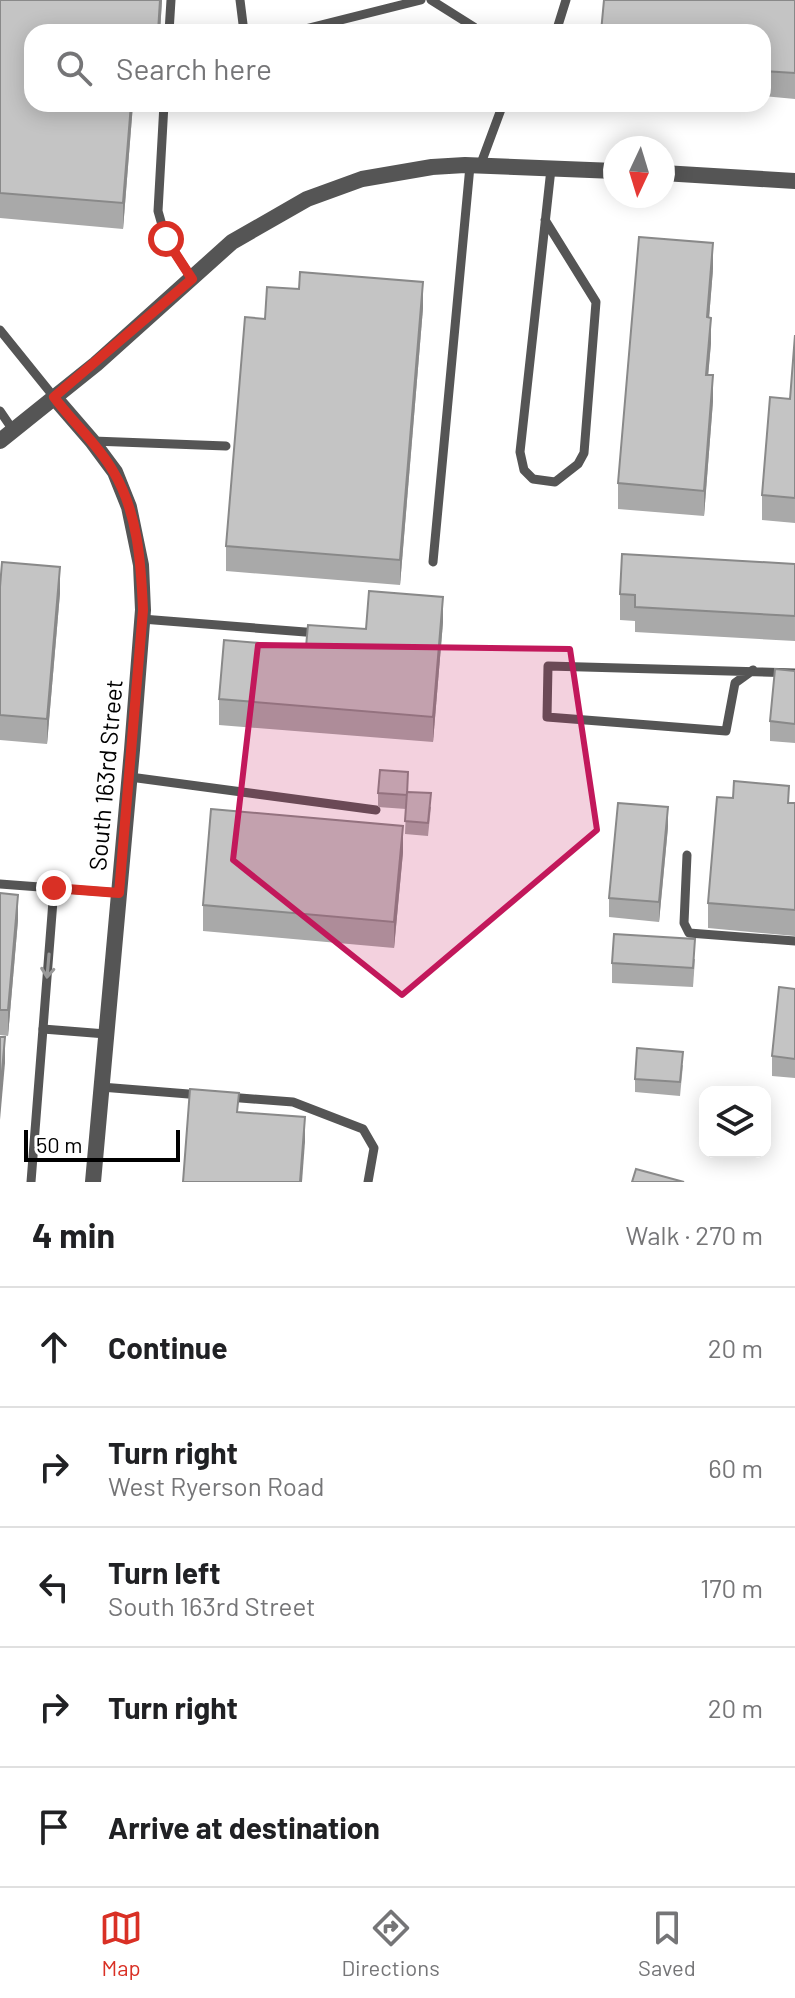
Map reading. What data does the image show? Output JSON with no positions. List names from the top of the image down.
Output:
{
  "streets": {
    "street": ["South 163rd Street"]
  },
  "scale_bar": "50 m",
  "north": "bottom",
  "page": {
    "search": "Search here",
    "scale": "50 m",
    "heading": ["4 min", "Walk · 270 m"],
    "list": [
      ["Continue", "20 m"],
      ["Turn right", "West Ryerson Road", "60 m"],
      ["Turn left", "South 163rd Street", "170 m"],
      ["Turn right", "20 m"],
      "Arrive at destination"
    ],
    "nav": ["Map", "Directions", "Saved"]
  }
}
